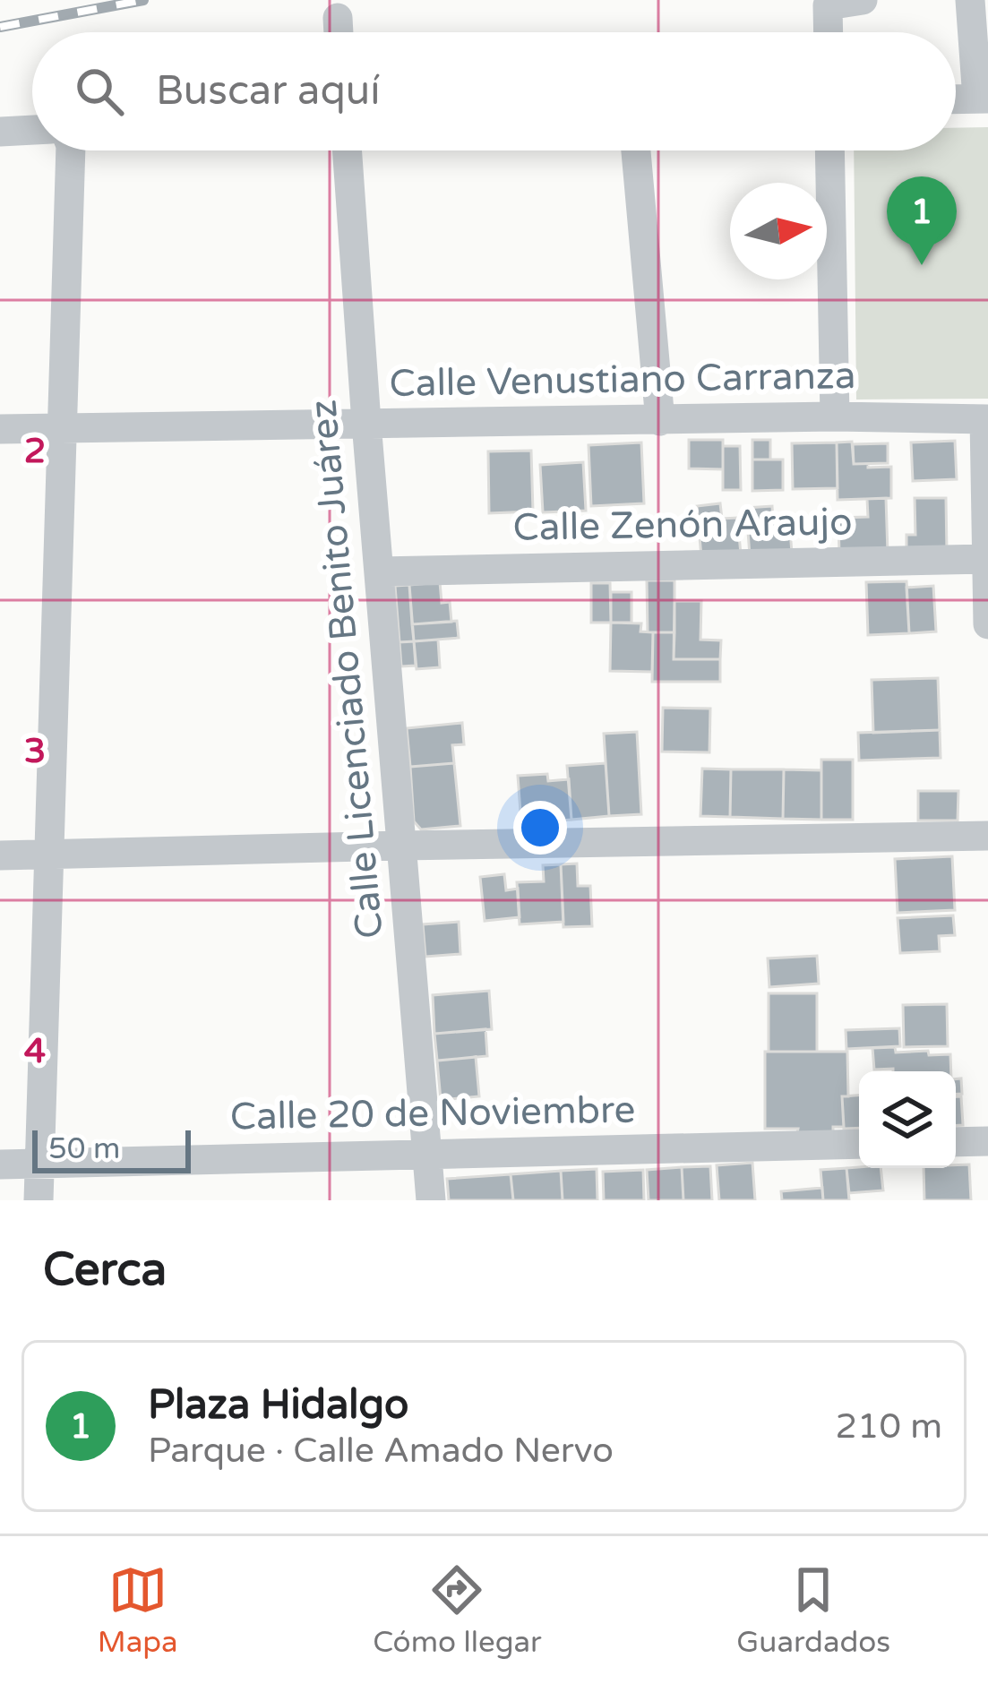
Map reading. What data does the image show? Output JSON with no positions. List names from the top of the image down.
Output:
{
  "streets": {
    "street": [
      "Calle Venustiano Carranza",
      "Calle Zenón Araujo",
      "Calle Licenciado Benito Juárez",
      "Calle 20 de Noviembre"
    ]
  },
  "crossings": [
    ["Calle Venustiano Carranza", "Calle Licenciado Benito Juárez"],
    ["Calle Zenón Araujo", "Calle Licenciado Benito Juárez"],
    ["Calle Licenciado Benito Juárez", "Calle 20 de Noviembre"]
  ],
  "scale_bar": "50 m",
  "north": "right",
  "page": {
    "search": "Buscar aquí",
    "pins": "1",
    "scale": "50 m",
    "heading": "Cerca",
    "list": [
      {
        "mark": "1",
        "name": "Plaza Hidalgo",
        "note": "Parque · Calle Amado Nervo",
        "value": "210 m"
      }
    ],
    "nav": ["Mapa", "Cómo llegar", "Guardados"]
  },
  "grid": {
    "rows": ["2", "3", "4"]
  }
}
